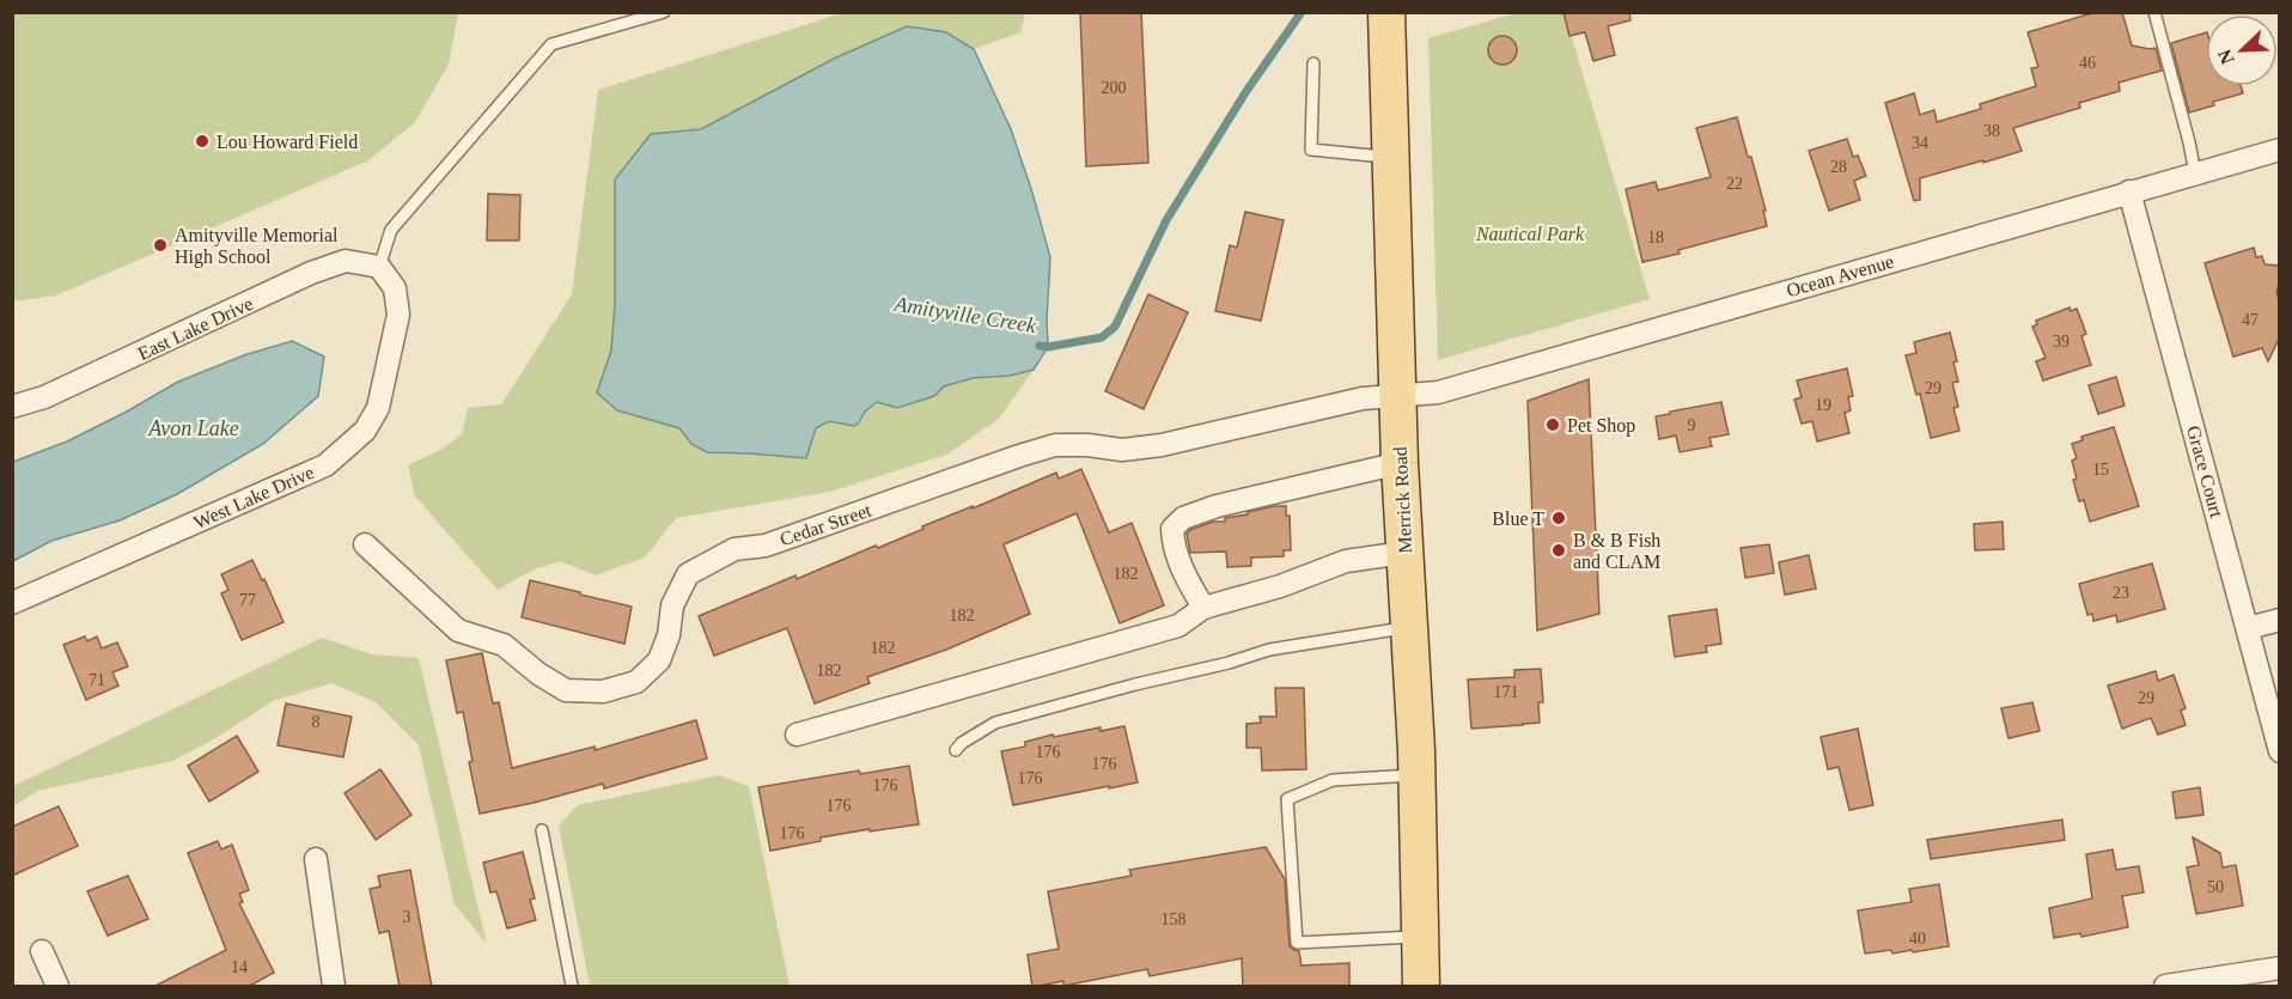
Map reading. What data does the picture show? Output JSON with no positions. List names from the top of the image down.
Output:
{
  "streets": {
    "main road": ["Merrick Road"],
    "street": [
      "Ocean Avenue",
      "East Lake Drive",
      "Grace Court",
      "West Lake Drive",
      "Cedar Street"
    ]
  },
  "crossings": [
    ["Ocean Avenue", "Grace Court"],
    ["Ocean Avenue", "Merrick Road"],
    ["Ocean Avenue", "Cedar Street"],
    ["East Lake Drive", "West Lake Drive"],
    ["Merrick Road", "Cedar Street"]
  ],
  "water": ["Amityville Creek", "Avon Lake"],
  "parks": ["Nautical Park"],
  "places": [
    "Lou Howard Field",
    "Amityville Memorial High School",
    "Pet Shop",
    "Blue T",
    "B & B Fish and CLAM"
  ],
  "house_numbers": [
    "46",
    "200",
    "38",
    "34",
    "28",
    "22",
    "18",
    "47",
    "39",
    "29",
    "19",
    "9",
    "15",
    "182",
    "23",
    "77",
    "182",
    "182",
    "182",
    "71",
    "171",
    "29",
    "8",
    "176",
    "176",
    "176",
    "176",
    "176",
    "176",
    "50",
    "3",
    "158",
    "40",
    "14"
  ],
  "north": "bottom left"
}
